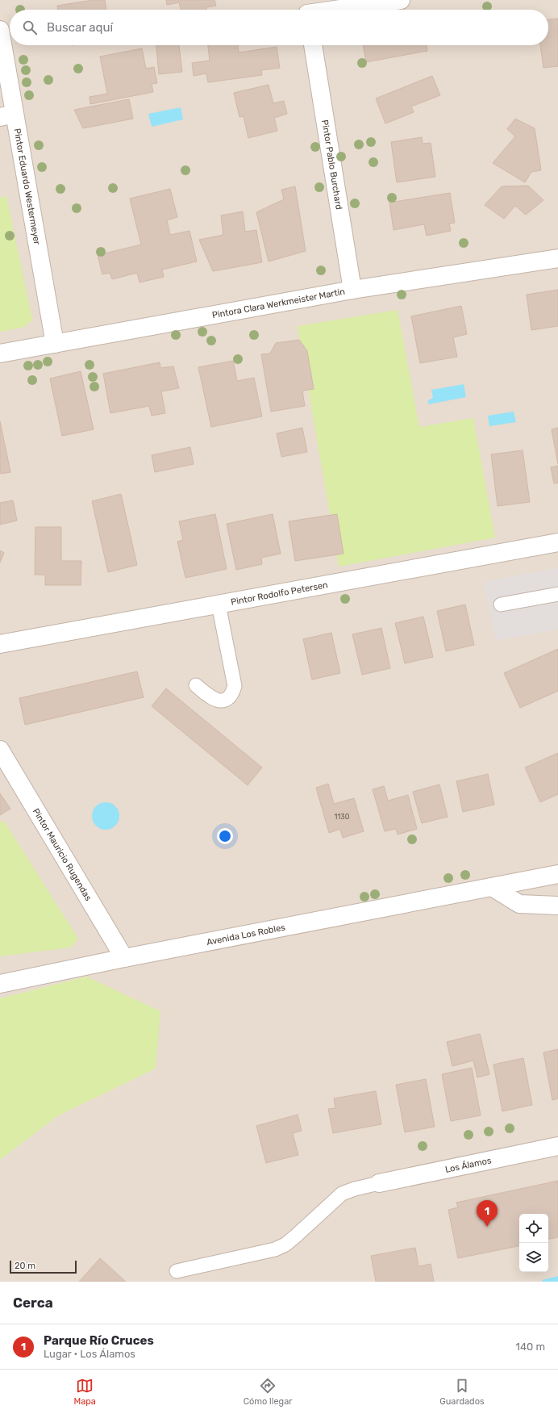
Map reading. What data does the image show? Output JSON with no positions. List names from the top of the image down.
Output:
{
  "streets": {
    "street": [
      "Pintor Pablo Burchard",
      "Pintor Eduardo Westermeyer",
      "Pintora Clara Werkmeister Martin",
      "Pintor Rodolfo Petersen",
      "Pintor Mauricio Rugendas",
      "Avenida Los Robles",
      "Los Álamos"
    ]
  },
  "crossings": [
    ["Pintor Pablo Burchard", "Pintora Clara Werkmeister Martin"],
    ["Pintor Eduardo Westermeyer", "Pintora Clara Werkmeister Martin"],
    ["Pintor Mauricio Rugendas", "Avenida Los Robles"]
  ],
  "house_numbers": ["1130"],
  "scale_bar": "20 m",
  "page": {
    "search": "Buscar aquí",
    "pins": "1",
    "scale": "20 m",
    "heading": "Cerca",
    "list": [
      {
        "mark": "1",
        "name": "Parque Río Cruces",
        "note": "Lugar · Los Álamos",
        "value": "140 m"
      }
    ],
    "nav": ["Mapa", "Cómo llegar", "Guardados"]
  }
}
